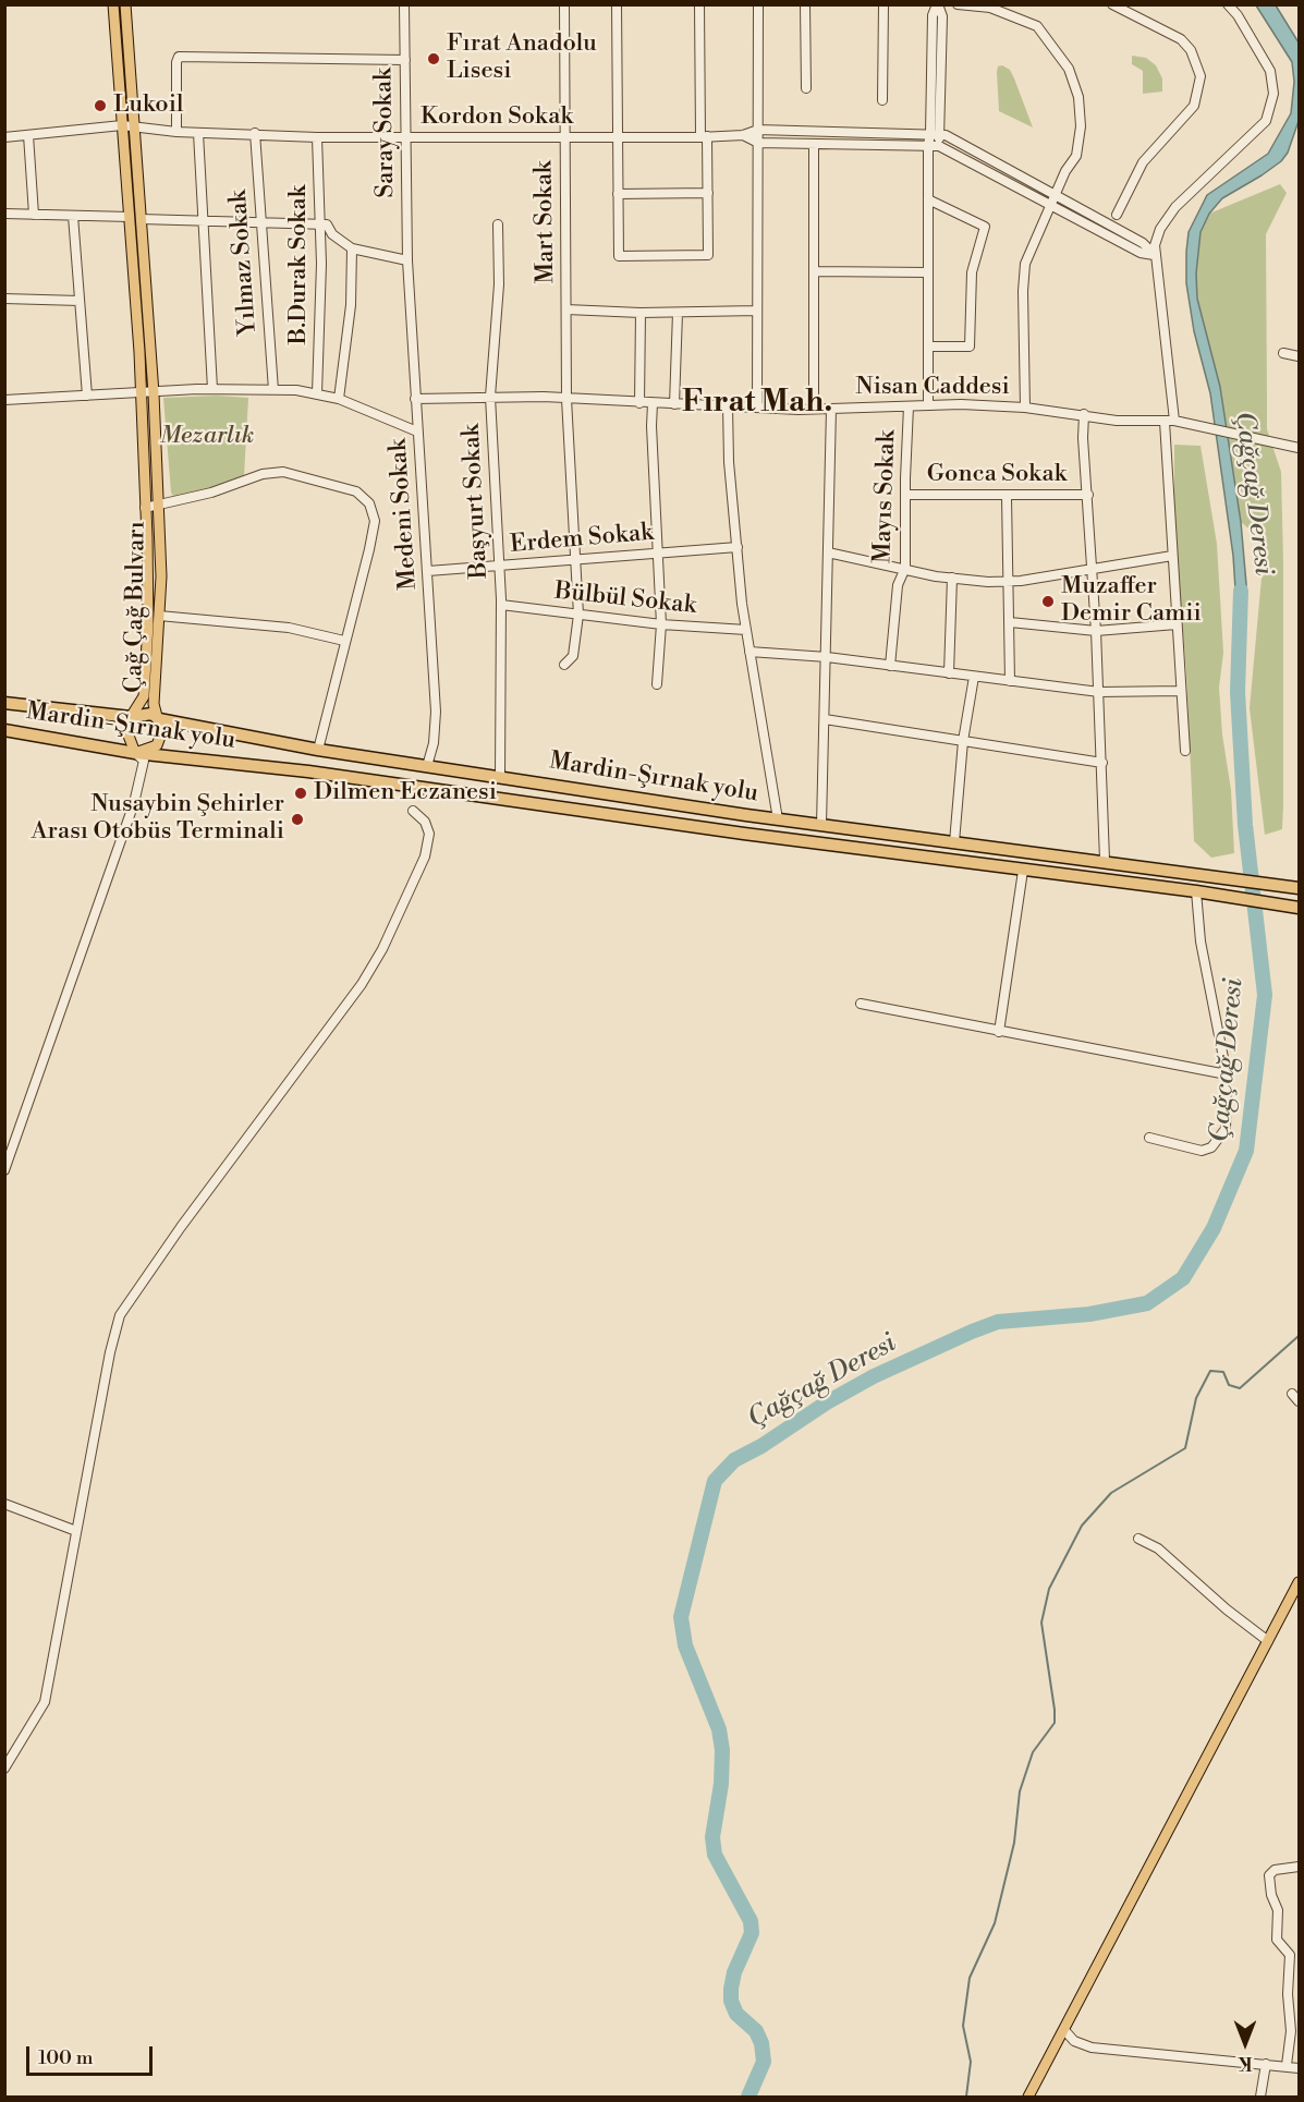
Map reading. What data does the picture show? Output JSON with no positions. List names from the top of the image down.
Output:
{
  "streets": {
    "highway": ["Mardin-Şırnak yolu"],
    "main road": ["Çağ Çağ Bulvarı"],
    "street": [
      "Kordon Sokak",
      "Saray Sokak",
      "Mart Sokak",
      "Yılmaz Sokak",
      "B.Durak Sokak",
      "Nisan Caddesi",
      "Gonca Sokak",
      "Mayıs Sokak",
      "Başyurt Sokak",
      "Medeni Sokak",
      "Erdem Sokak",
      "Bülbül Sokak"
    ]
  },
  "crossings": [
    ["Kordon Sokak", "Saray Sokak"],
    ["Kordon Sokak", "Mart Sokak"],
    ["Kordon Sokak", "Yılmaz Sokak"],
    ["Kordon Sokak", "B.Durak Sokak"],
    ["Kordon Sokak", "Çağ Çağ Bulvarı"],
    ["Saray Sokak", "Medeni Sokak"],
    ["Mart Sokak", "Nisan Caddesi"],
    ["Mart Sokak", "Erdem Sokak"],
    ["Mart Sokak", "Bülbül Sokak"],
    ["Nisan Caddesi", "Mayıs Sokak"],
    ["Nisan Caddesi", "Başyurt Sokak"],
    ["Nisan Caddesi", "Medeni Sokak"],
    ["Gonca Sokak", "Mayıs Sokak"],
    ["Başyurt Sokak", "Erdem Sokak"],
    ["Başyurt Sokak", "Bülbül Sokak"],
    ["Başyurt Sokak", "Mardin-Şırnak yolu"],
    ["Medeni Sokak", "Erdem Sokak"],
    ["Medeni Sokak", "Mardin-Şırnak yolu"],
    ["Çağ Çağ Bulvarı", "Mardin-Şırnak yolu"]
  ],
  "districts": ["Fırat Mah."],
  "water": ["Çağçağ Deresi"],
  "parks": ["Mezarlık"],
  "places": [
    "Fırat Anadolu Lisesi",
    "Lukoil",
    "Muzaffer Demir Camii",
    "Dilmen Eczanesi",
    "Nusaybin Şehirler Arası Otobüs Terminali"
  ],
  "scale_bar": "100 m",
  "north": "bottom"
}
